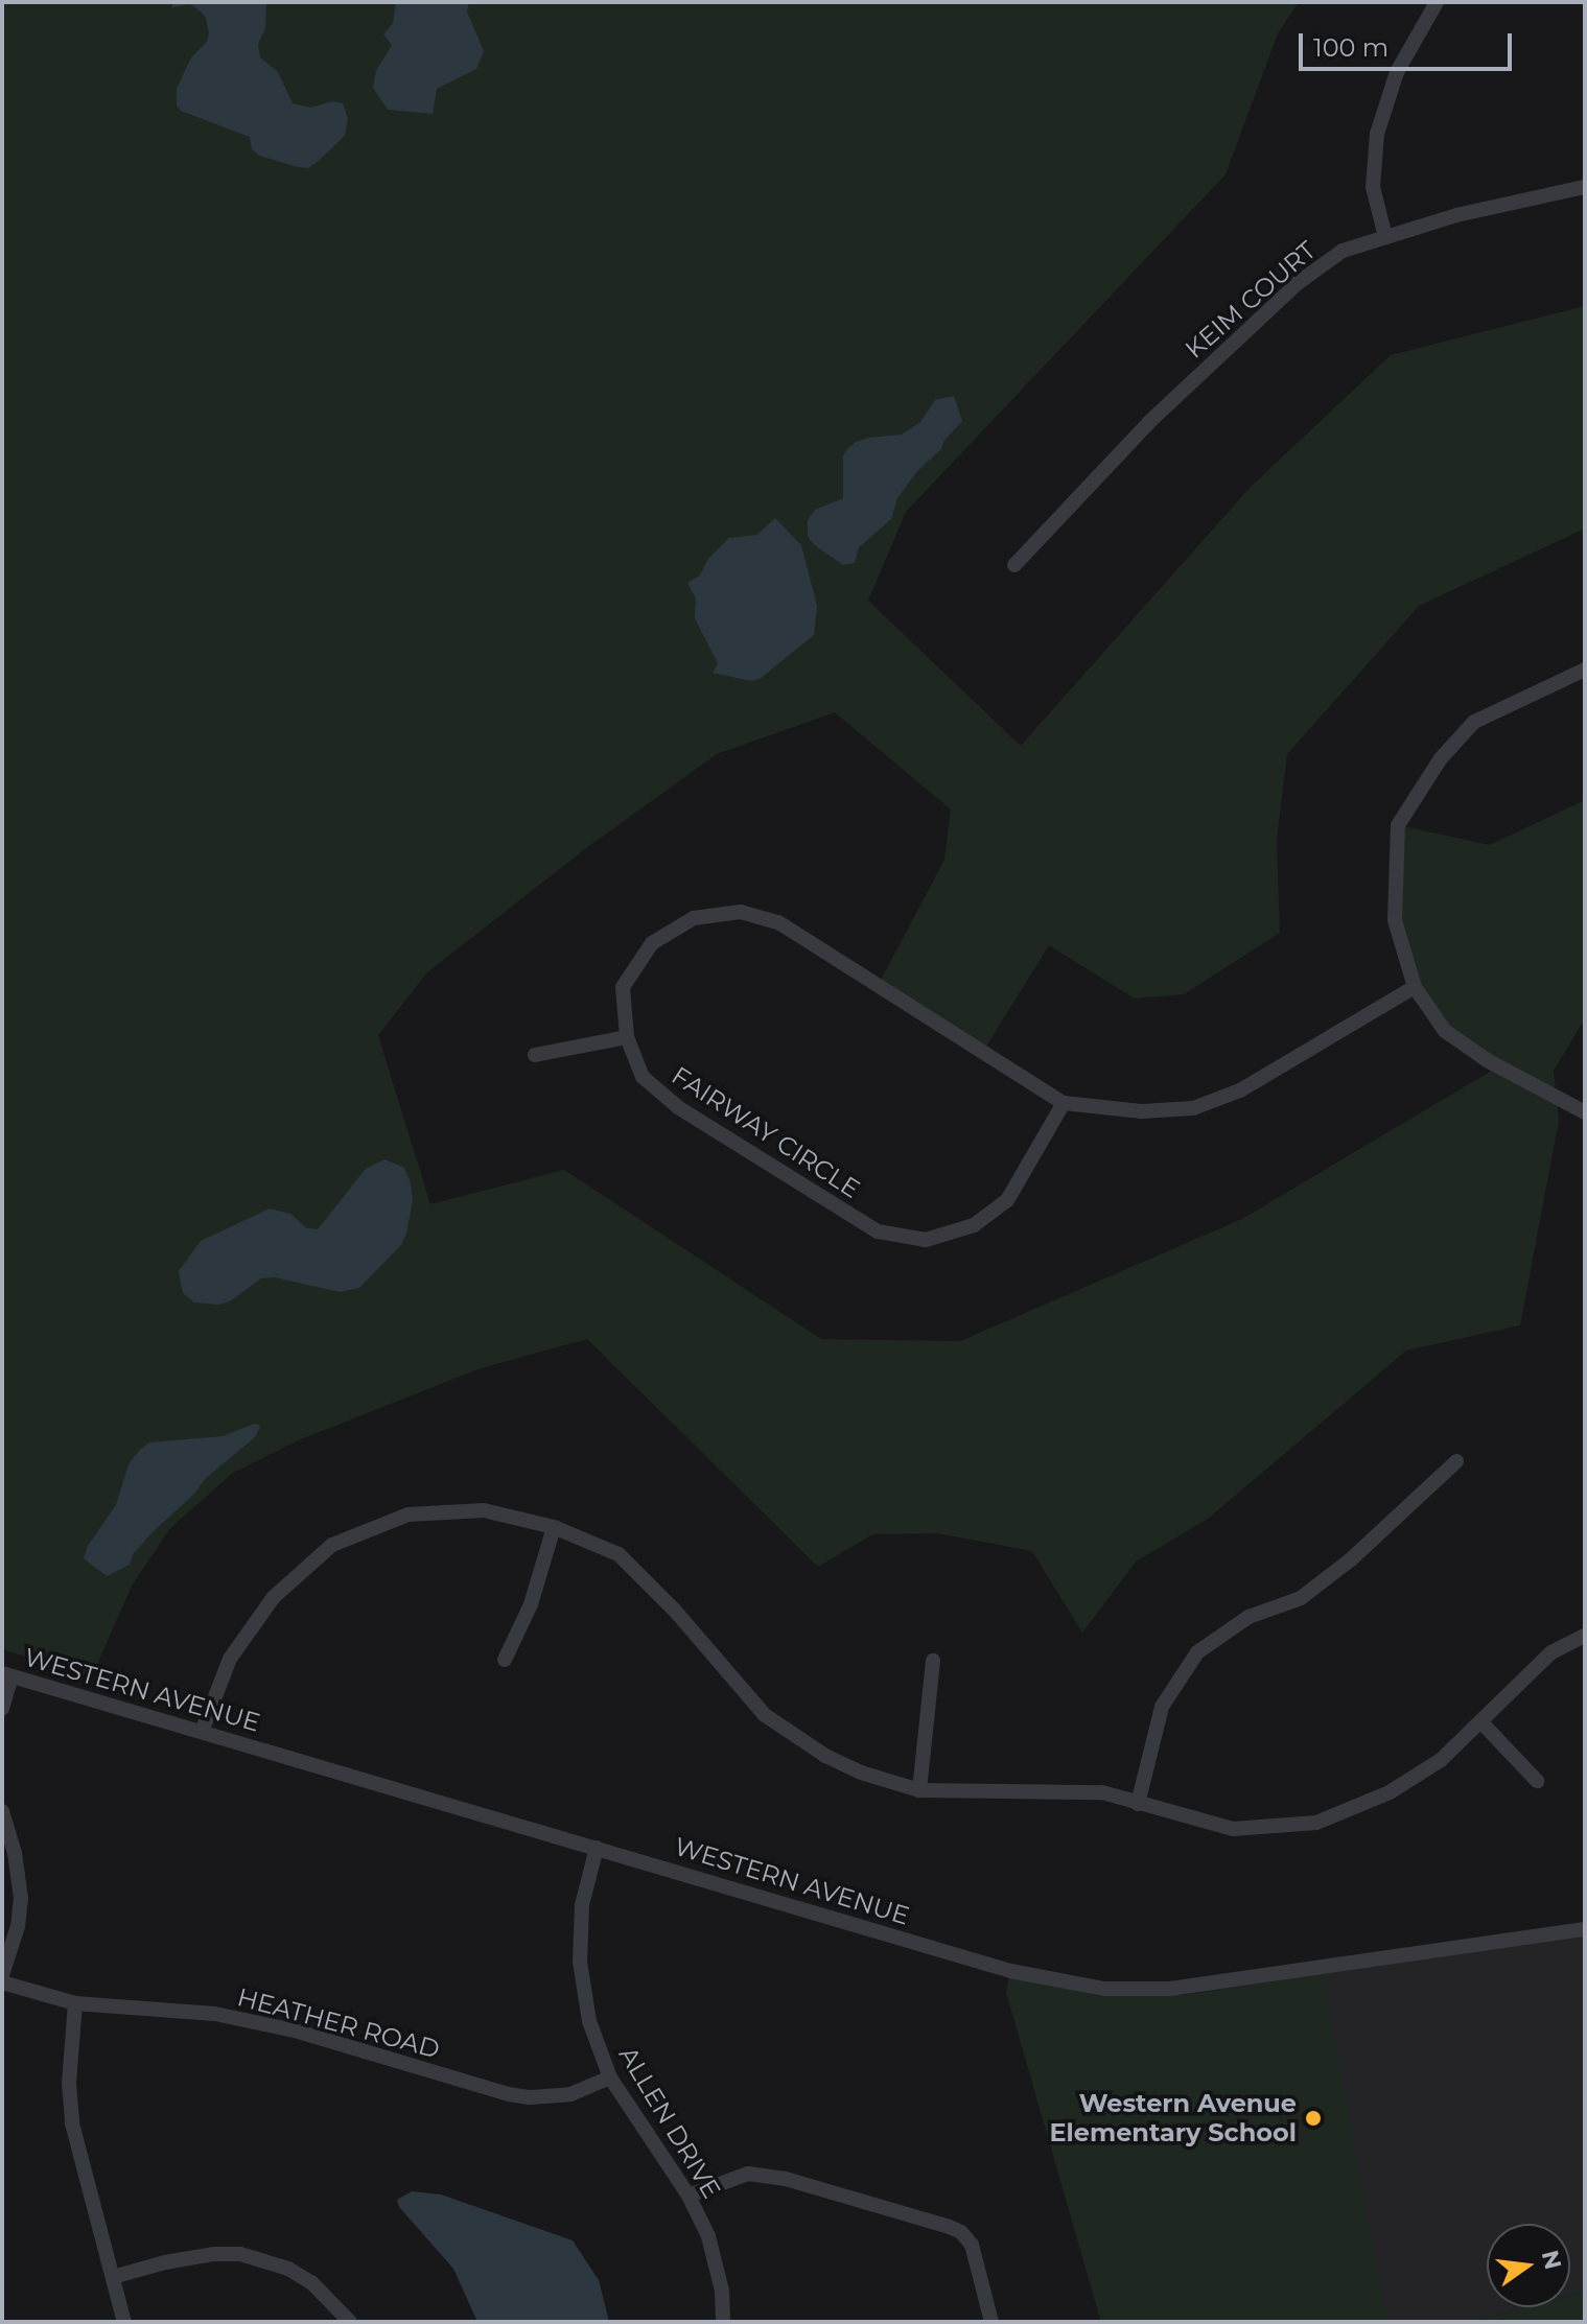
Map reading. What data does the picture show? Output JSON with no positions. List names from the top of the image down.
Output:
{
  "streets": {
    "street": [
      "KEIM COURT",
      "FAIRWAY CIRCLE",
      "WESTERN AVENUE",
      "HEATHER ROAD",
      "ALLEN DRIVE"
    ]
  },
  "crossings": [
    ["WESTERN AVENUE", "ALLEN DRIVE"],
    ["HEATHER ROAD", "ALLEN DRIVE"]
  ],
  "places": ["Western Avenue Elementary School"],
  "scale_bar": "100 m",
  "north": "right"
}
